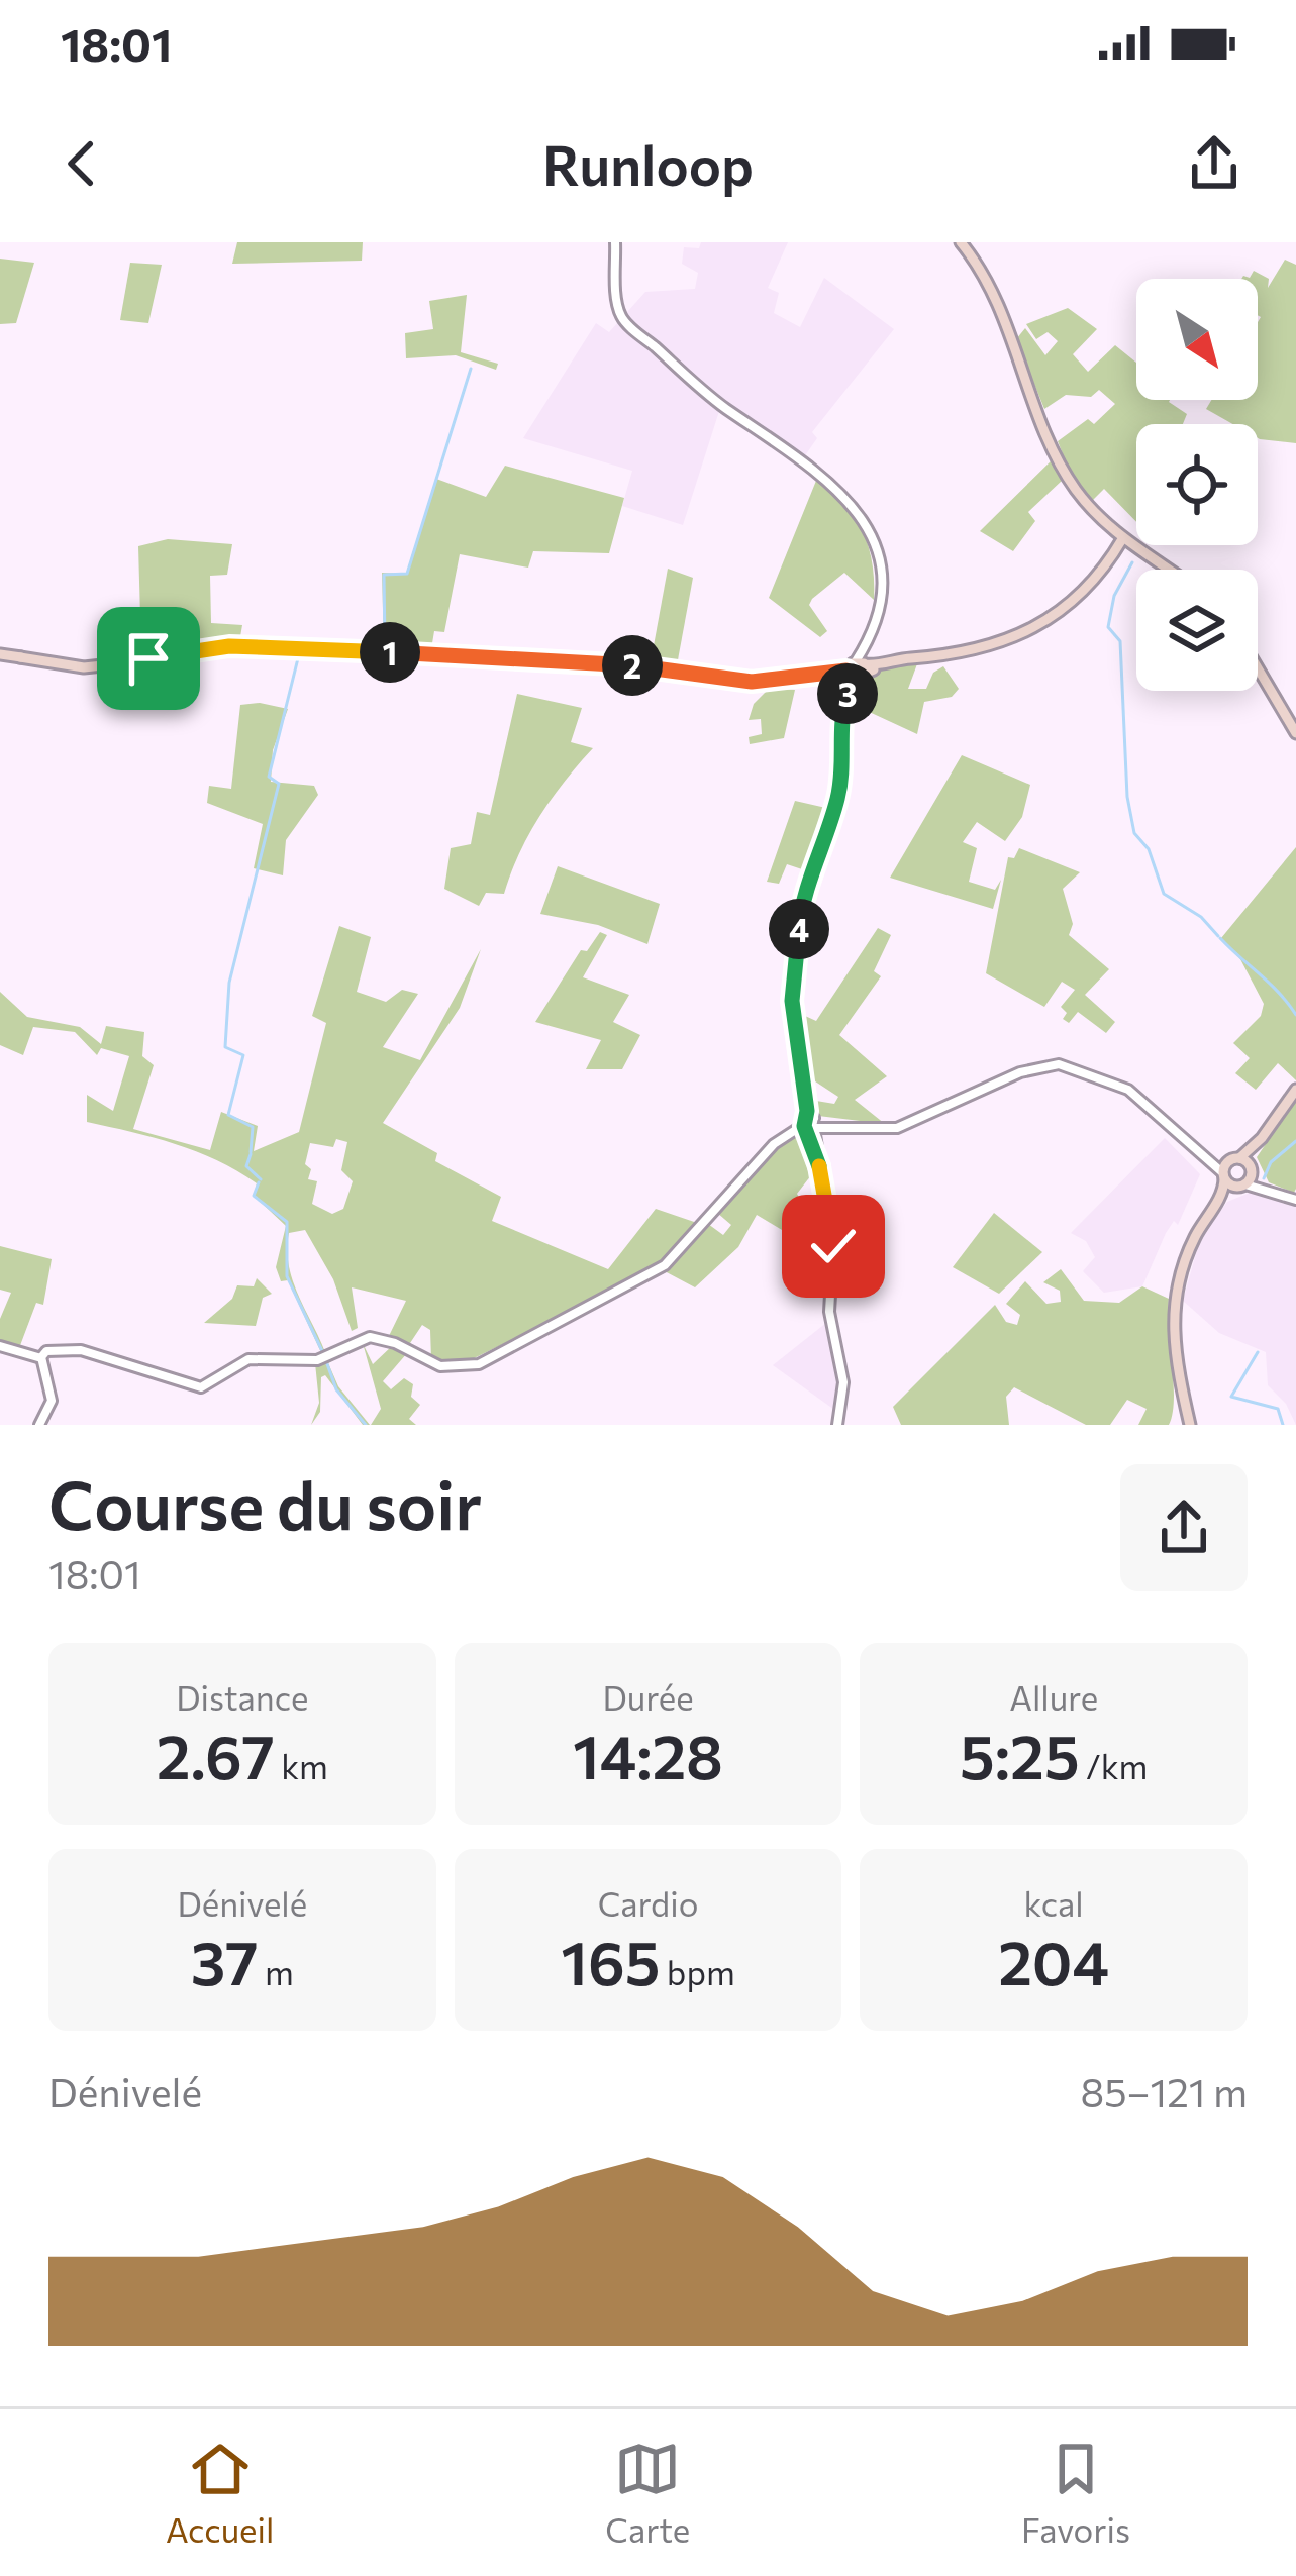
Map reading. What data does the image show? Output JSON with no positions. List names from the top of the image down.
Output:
{
  "north": "bottom right",
  "page": {
    "status": "18:01",
    "header": "Runloop",
    "pins": [
      "1",
      "2",
      "3",
      "4"
    ],
    "heading": ["Course du soir", "18:01"],
    "stats": [
      ["Distance", "2.67 km"],
      ["Durée", "14:28"],
      ["Allure", "5:25 /km"],
      ["Dénivelé", "37 m"],
      ["Cardio", "165 bpm"],
      ["kcal", "204"]
    ],
    "chart": ["Dénivelé", "85–121 m"],
    "tabs": ["Accueil", "Carte", "Favoris"]
  }
}
